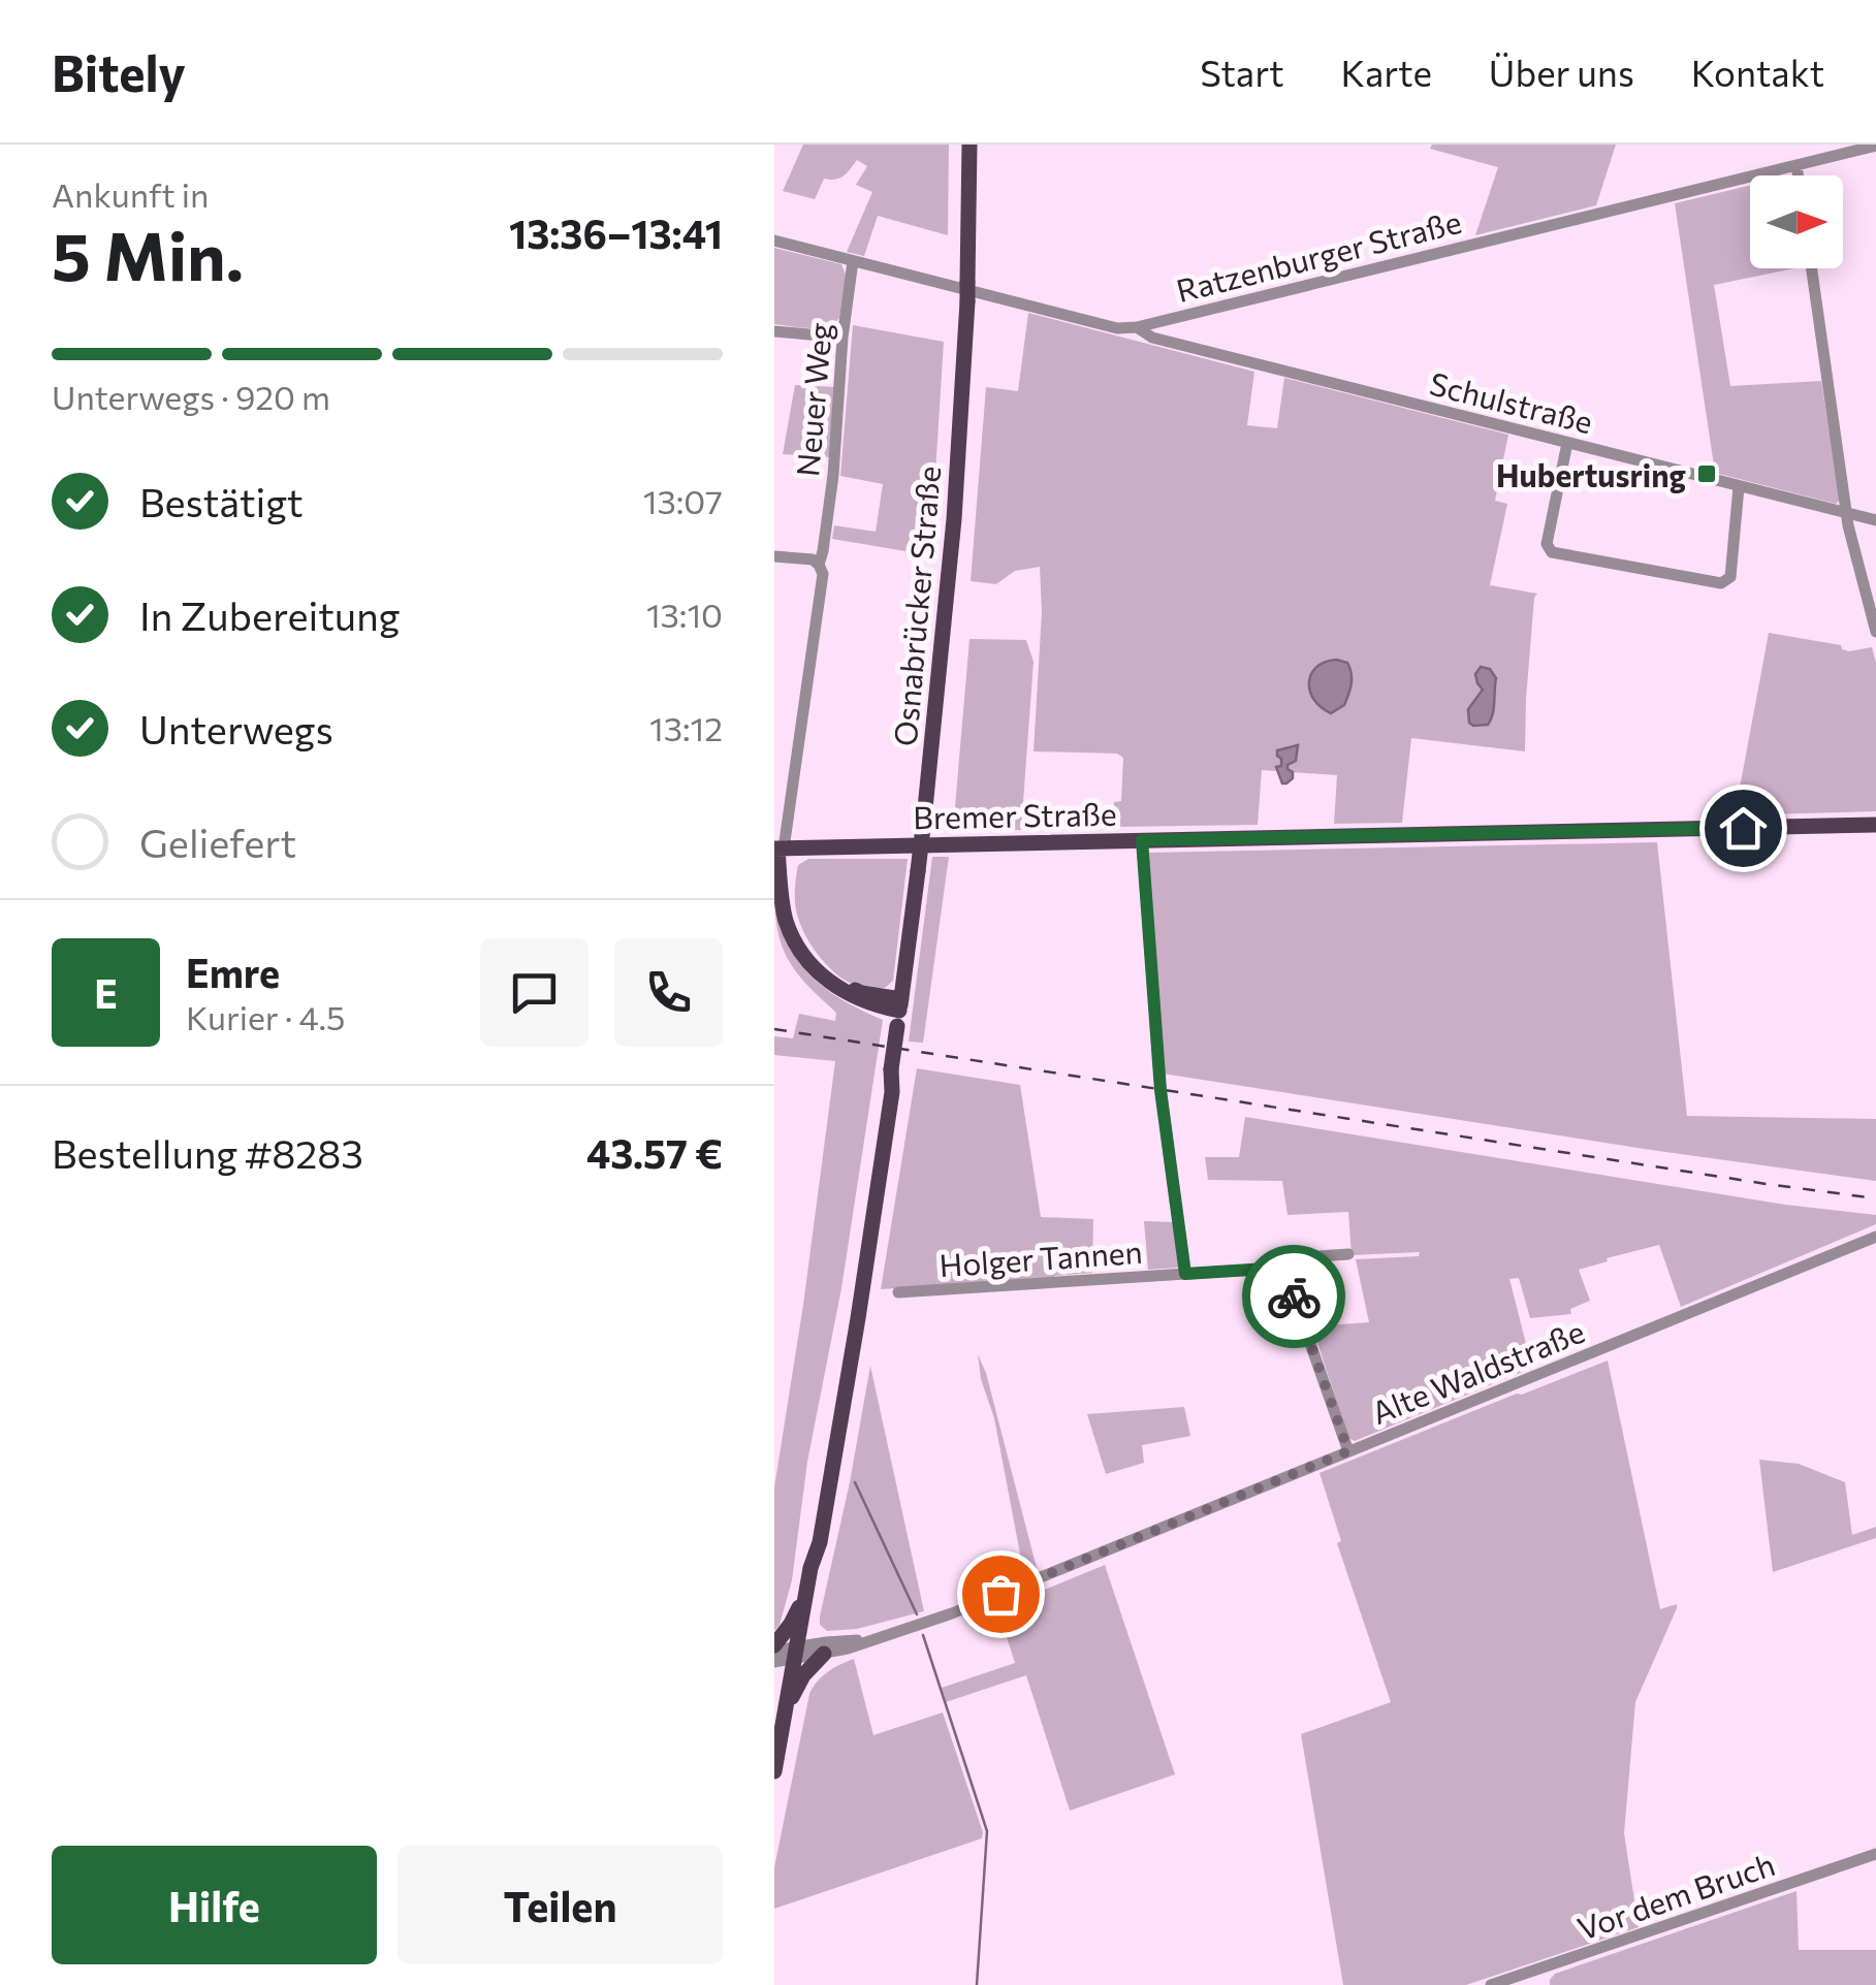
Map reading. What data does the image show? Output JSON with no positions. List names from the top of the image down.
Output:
{
  "streets": {
    "main road": ["Osnabrücker Straße", "Bremer Straße"],
    "street": [
      "Ratzenburger Straße",
      "Neuer Weg",
      "Schulstraße",
      "Holger Tannen",
      "Alte Waldstraße",
      "Vor dem Bruch"
    ]
  },
  "crossings": [
    ["Ratzenburger Straße", "Neuer Weg"],
    ["Ratzenburger Straße", "Schulstraße"],
    ["Neuer Weg", "Bremer Straße"],
    ["Osnabrücker Straße", "Alte Waldstraße"],
    ["Bremer Straße", "Holger Tannen"]
  ],
  "places": {
    "transit": ["Hubertusring"]
  },
  "north": "right",
  "page": {
    "header": "Bitely",
    "nav": [
      "Start",
      "Karte",
      "Über uns",
      "Kontakt"
    ],
    "heading": ["5 Min.", "Ankunft in", "13:36–13:41"],
    "panel": [
      "Emre",
      "Kurier · 4.5",
      "Bestellung #8283",
      "43.57 €"
    ],
    "bar": "Unterwegs · 920 m",
    "list": [
      ["Bestätigt", "13:07"],
      ["In Zubereitung", "13:10"],
      ["Unterwegs", "13:12"],
      "Geliefert"
    ],
    "round": "E",
    "buttons": ["Hilfe", "Teilen"]
  }
}
